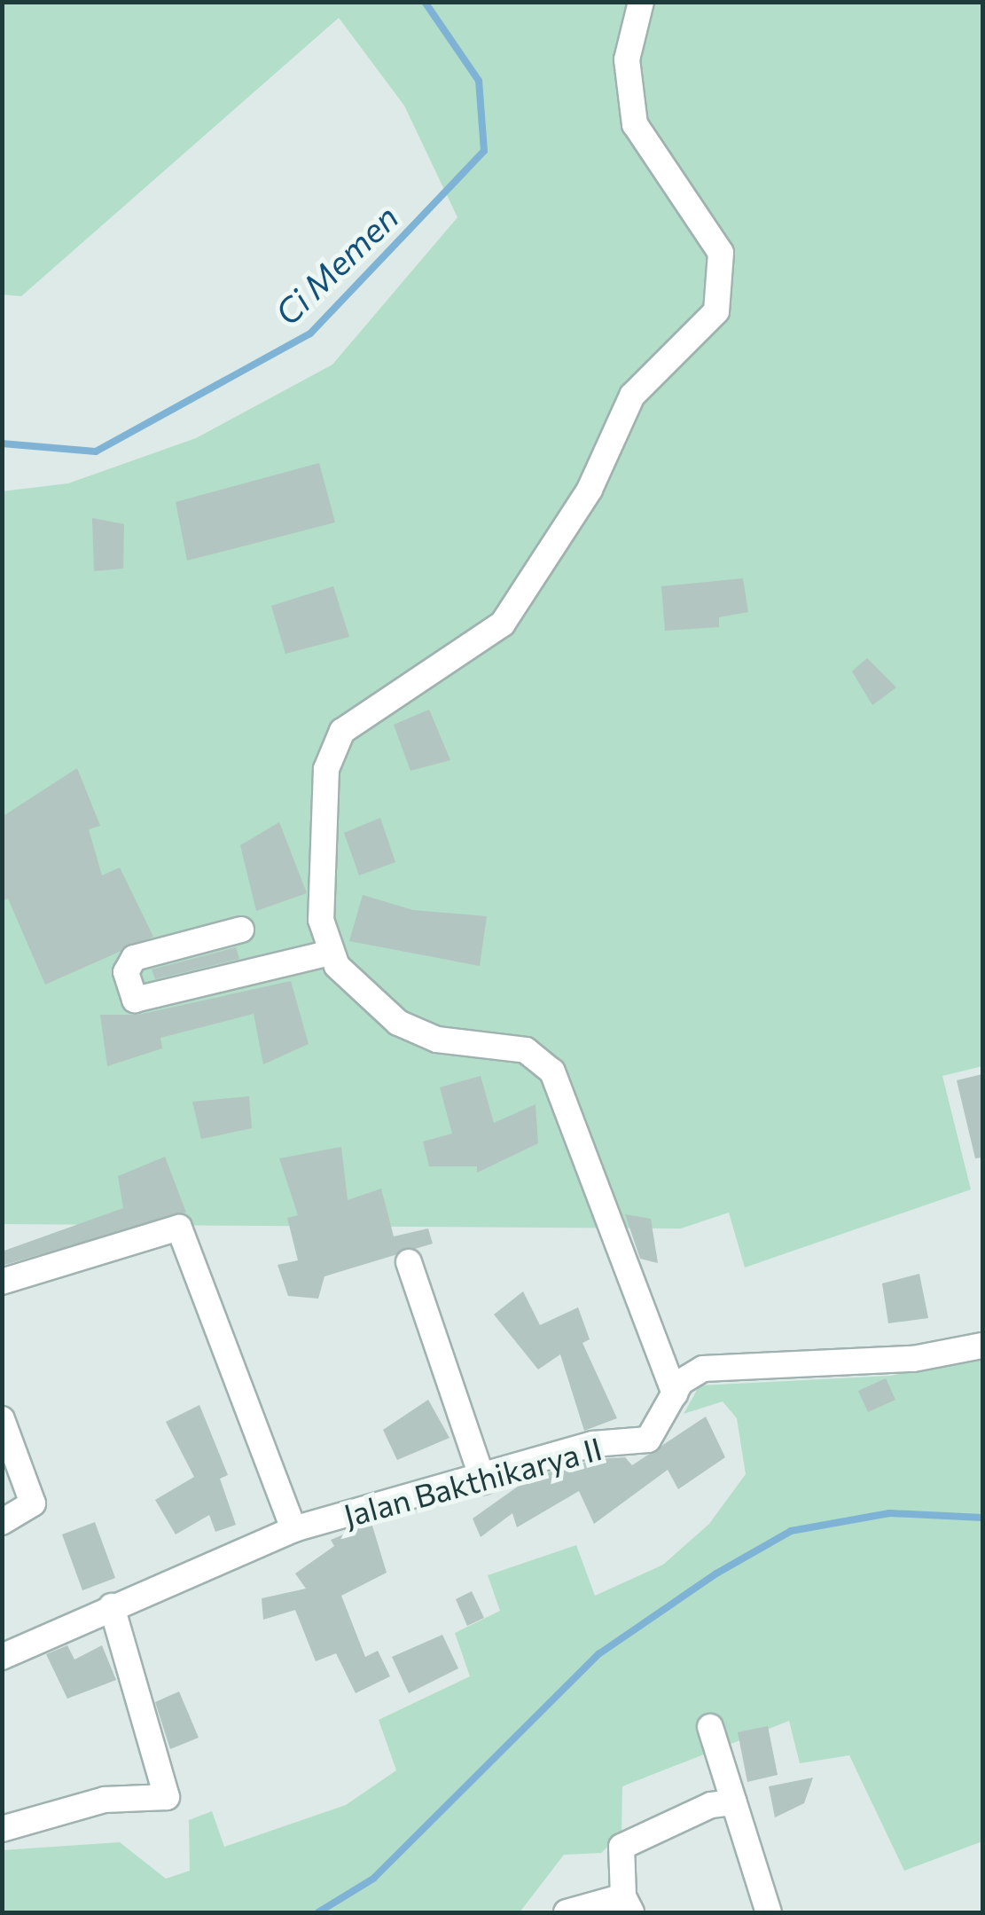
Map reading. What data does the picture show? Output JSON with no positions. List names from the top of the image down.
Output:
{
  "streets": {
    "street": ["Jalan Bakthikarya II"]
  },
  "water": ["Ci Memen"]
}
